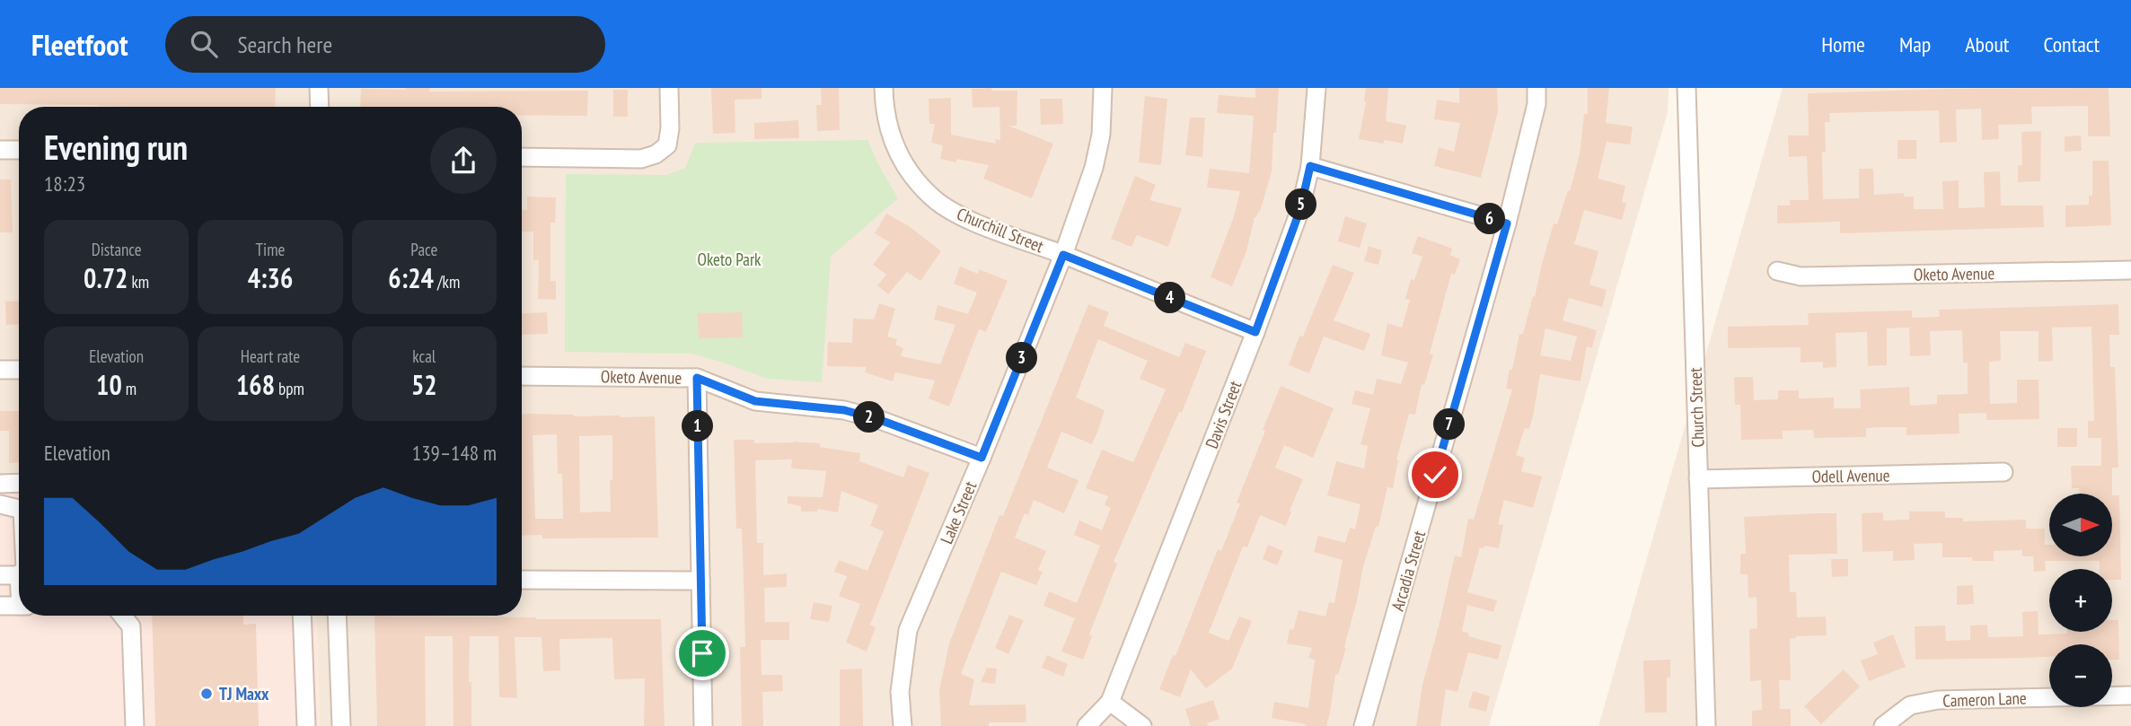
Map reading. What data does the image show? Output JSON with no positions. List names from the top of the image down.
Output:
{
  "streets": {
    "street": [
      "Churchill Street",
      "Oketo Avenue",
      "Church Street",
      "Davis Street",
      "Odell Avenue",
      "Lake Street",
      "Arcadia Street",
      "Cameron Lane"
    ]
  },
  "crossings": [
    ["Churchill Street", "Davis Street"],
    ["Churchill Street", "Lake Street"],
    ["Oketo Avenue", "Lake Street"],
    ["Church Street", "Odell Avenue"]
  ],
  "parks": ["Oketo Park"],
  "places": ["TJ Maxx"],
  "north": "right",
  "page": {
    "header": "Fleetfoot",
    "search": "Search here",
    "nav": [
      "Home",
      "Map",
      "About",
      "Contact"
    ],
    "heading": ["Evening run", "18:23"],
    "pins": [
      "5",
      "6",
      "4",
      "3",
      "2",
      "7",
      "1"
    ],
    "stats": [
      ["Distance", "0.72 km"],
      ["Time", "4:36"],
      ["Pace", "6:24 /km"],
      ["Elevation", "10 m"],
      ["Heart rate", "168 bpm"],
      ["kcal", "52"]
    ],
    "chart": ["Elevation", "139–148 m"],
    "map_buttons": ["+", "−"]
  }
}
